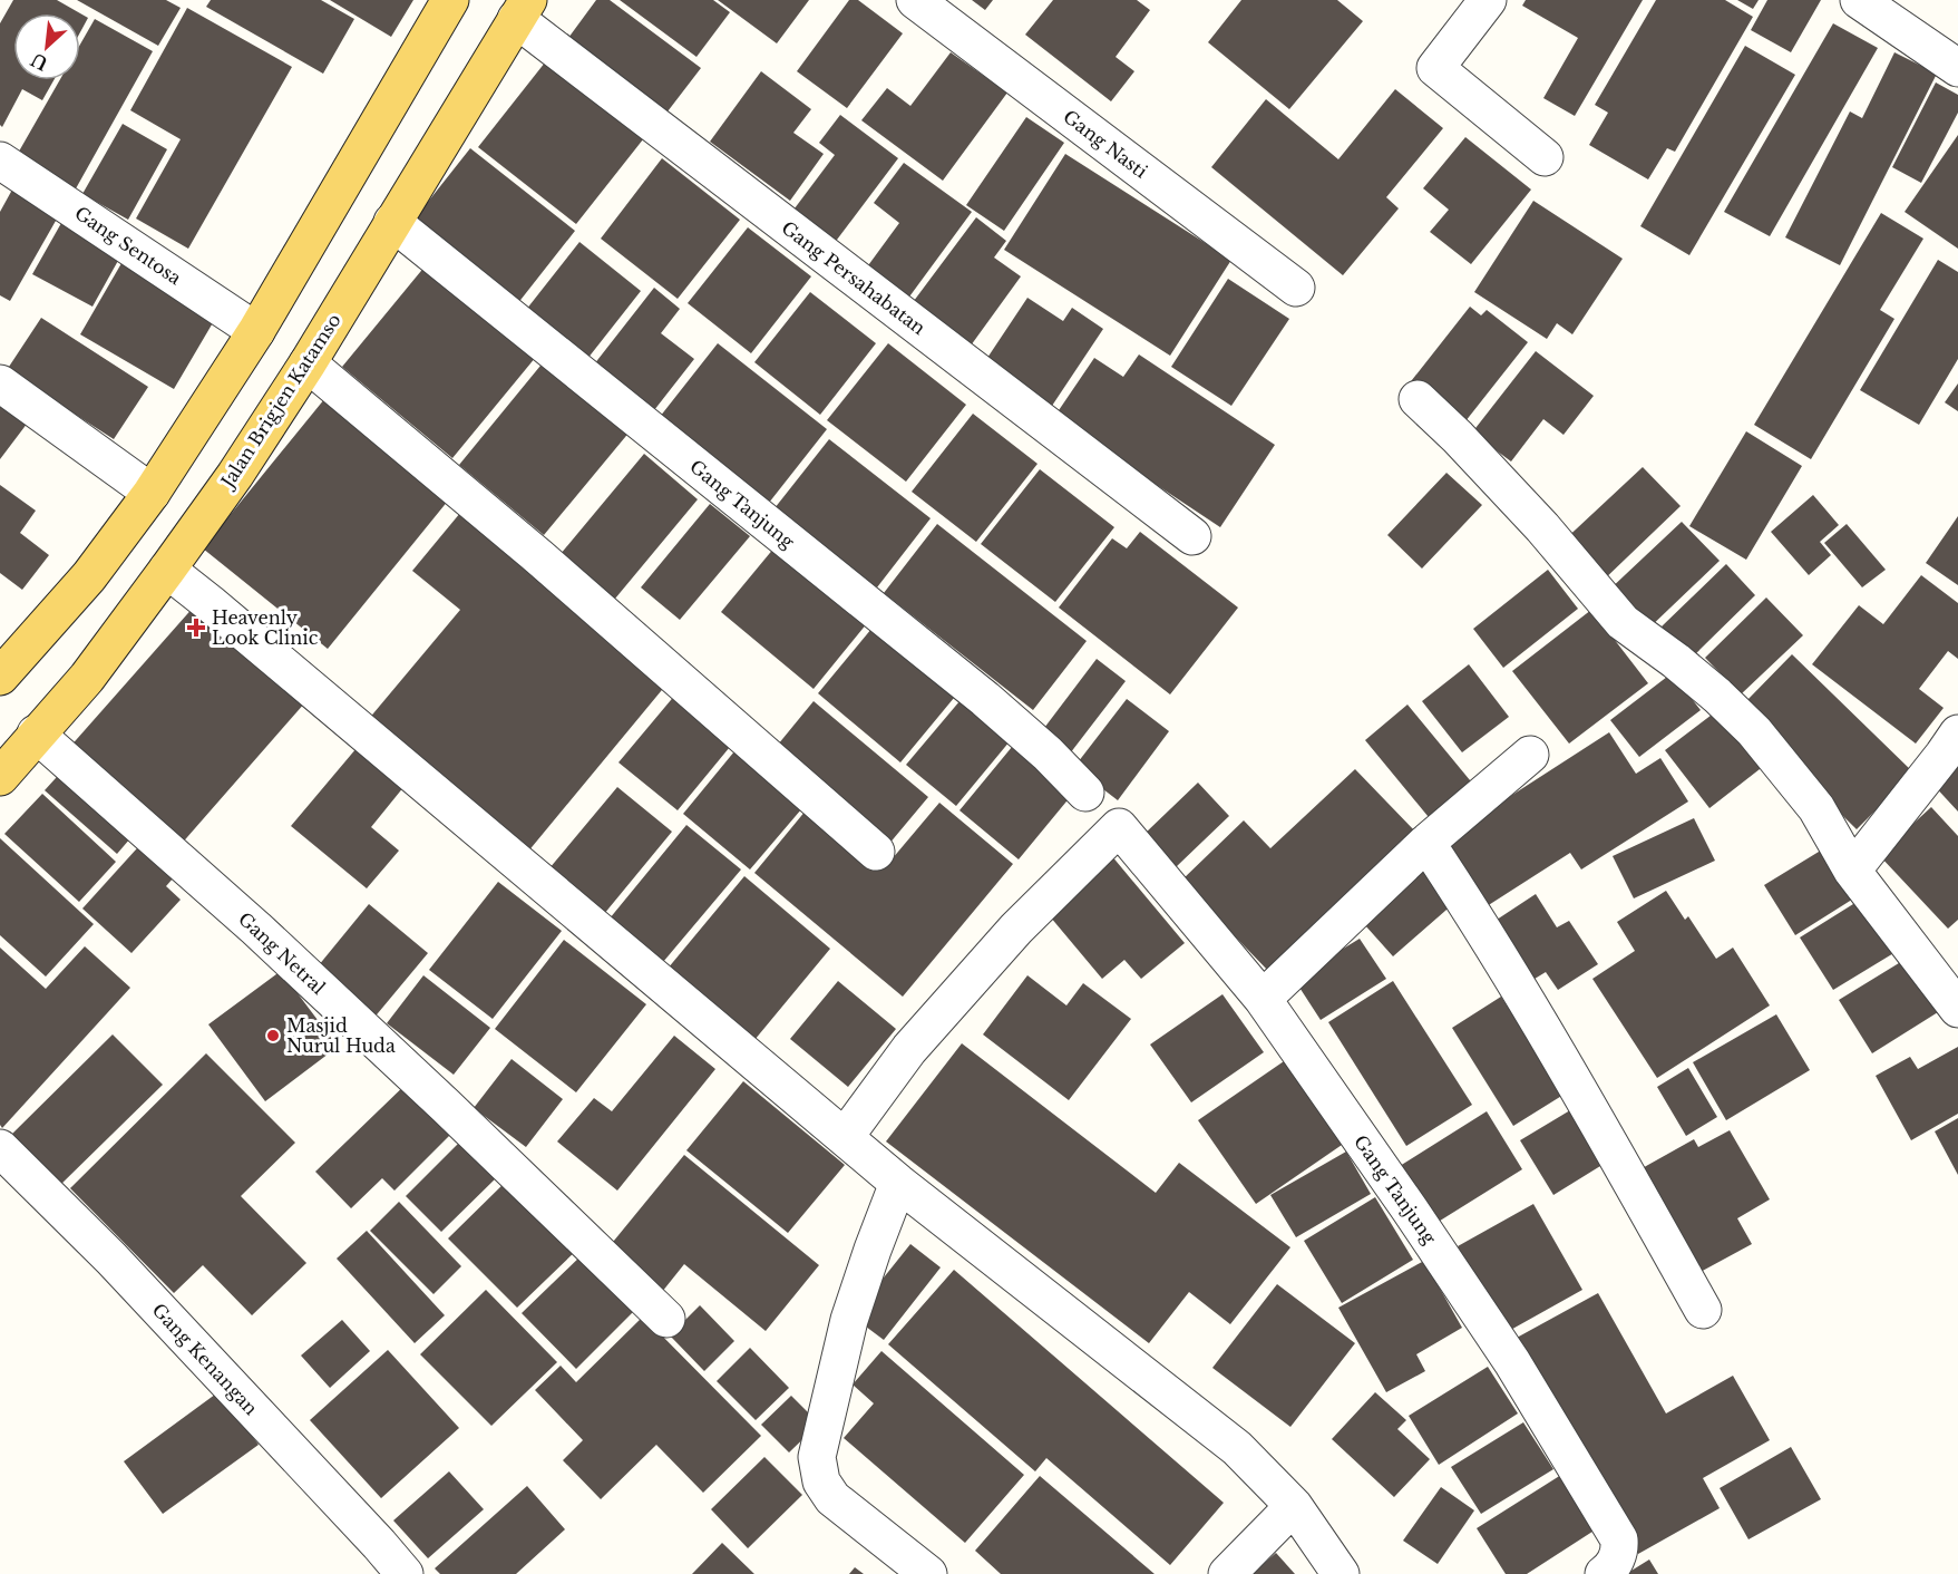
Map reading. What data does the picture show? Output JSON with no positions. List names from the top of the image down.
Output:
{
  "streets": {
    "main road": ["Jalan Brigjen Katamso"],
    "street": [
      "Gang Nasti",
      "Gang Sentosa",
      "Gang Persahabatan",
      "Gang Tanjung",
      "Gang Netral",
      "Gang Kenangan"
    ]
  },
  "crossings": [
    ["Gang Persahabatan", "Jalan Brigjen Katamso"],
    ["Jalan Brigjen Katamso", "Gang Tanjung"],
    ["Jalan Brigjen Katamso", "Gang Netral"]
  ],
  "places": {
    "health": ["Heavenly Look Clinic"],
    "other": ["Masjid Nurul Huda"]
  },
  "north": "bottom left"
}
